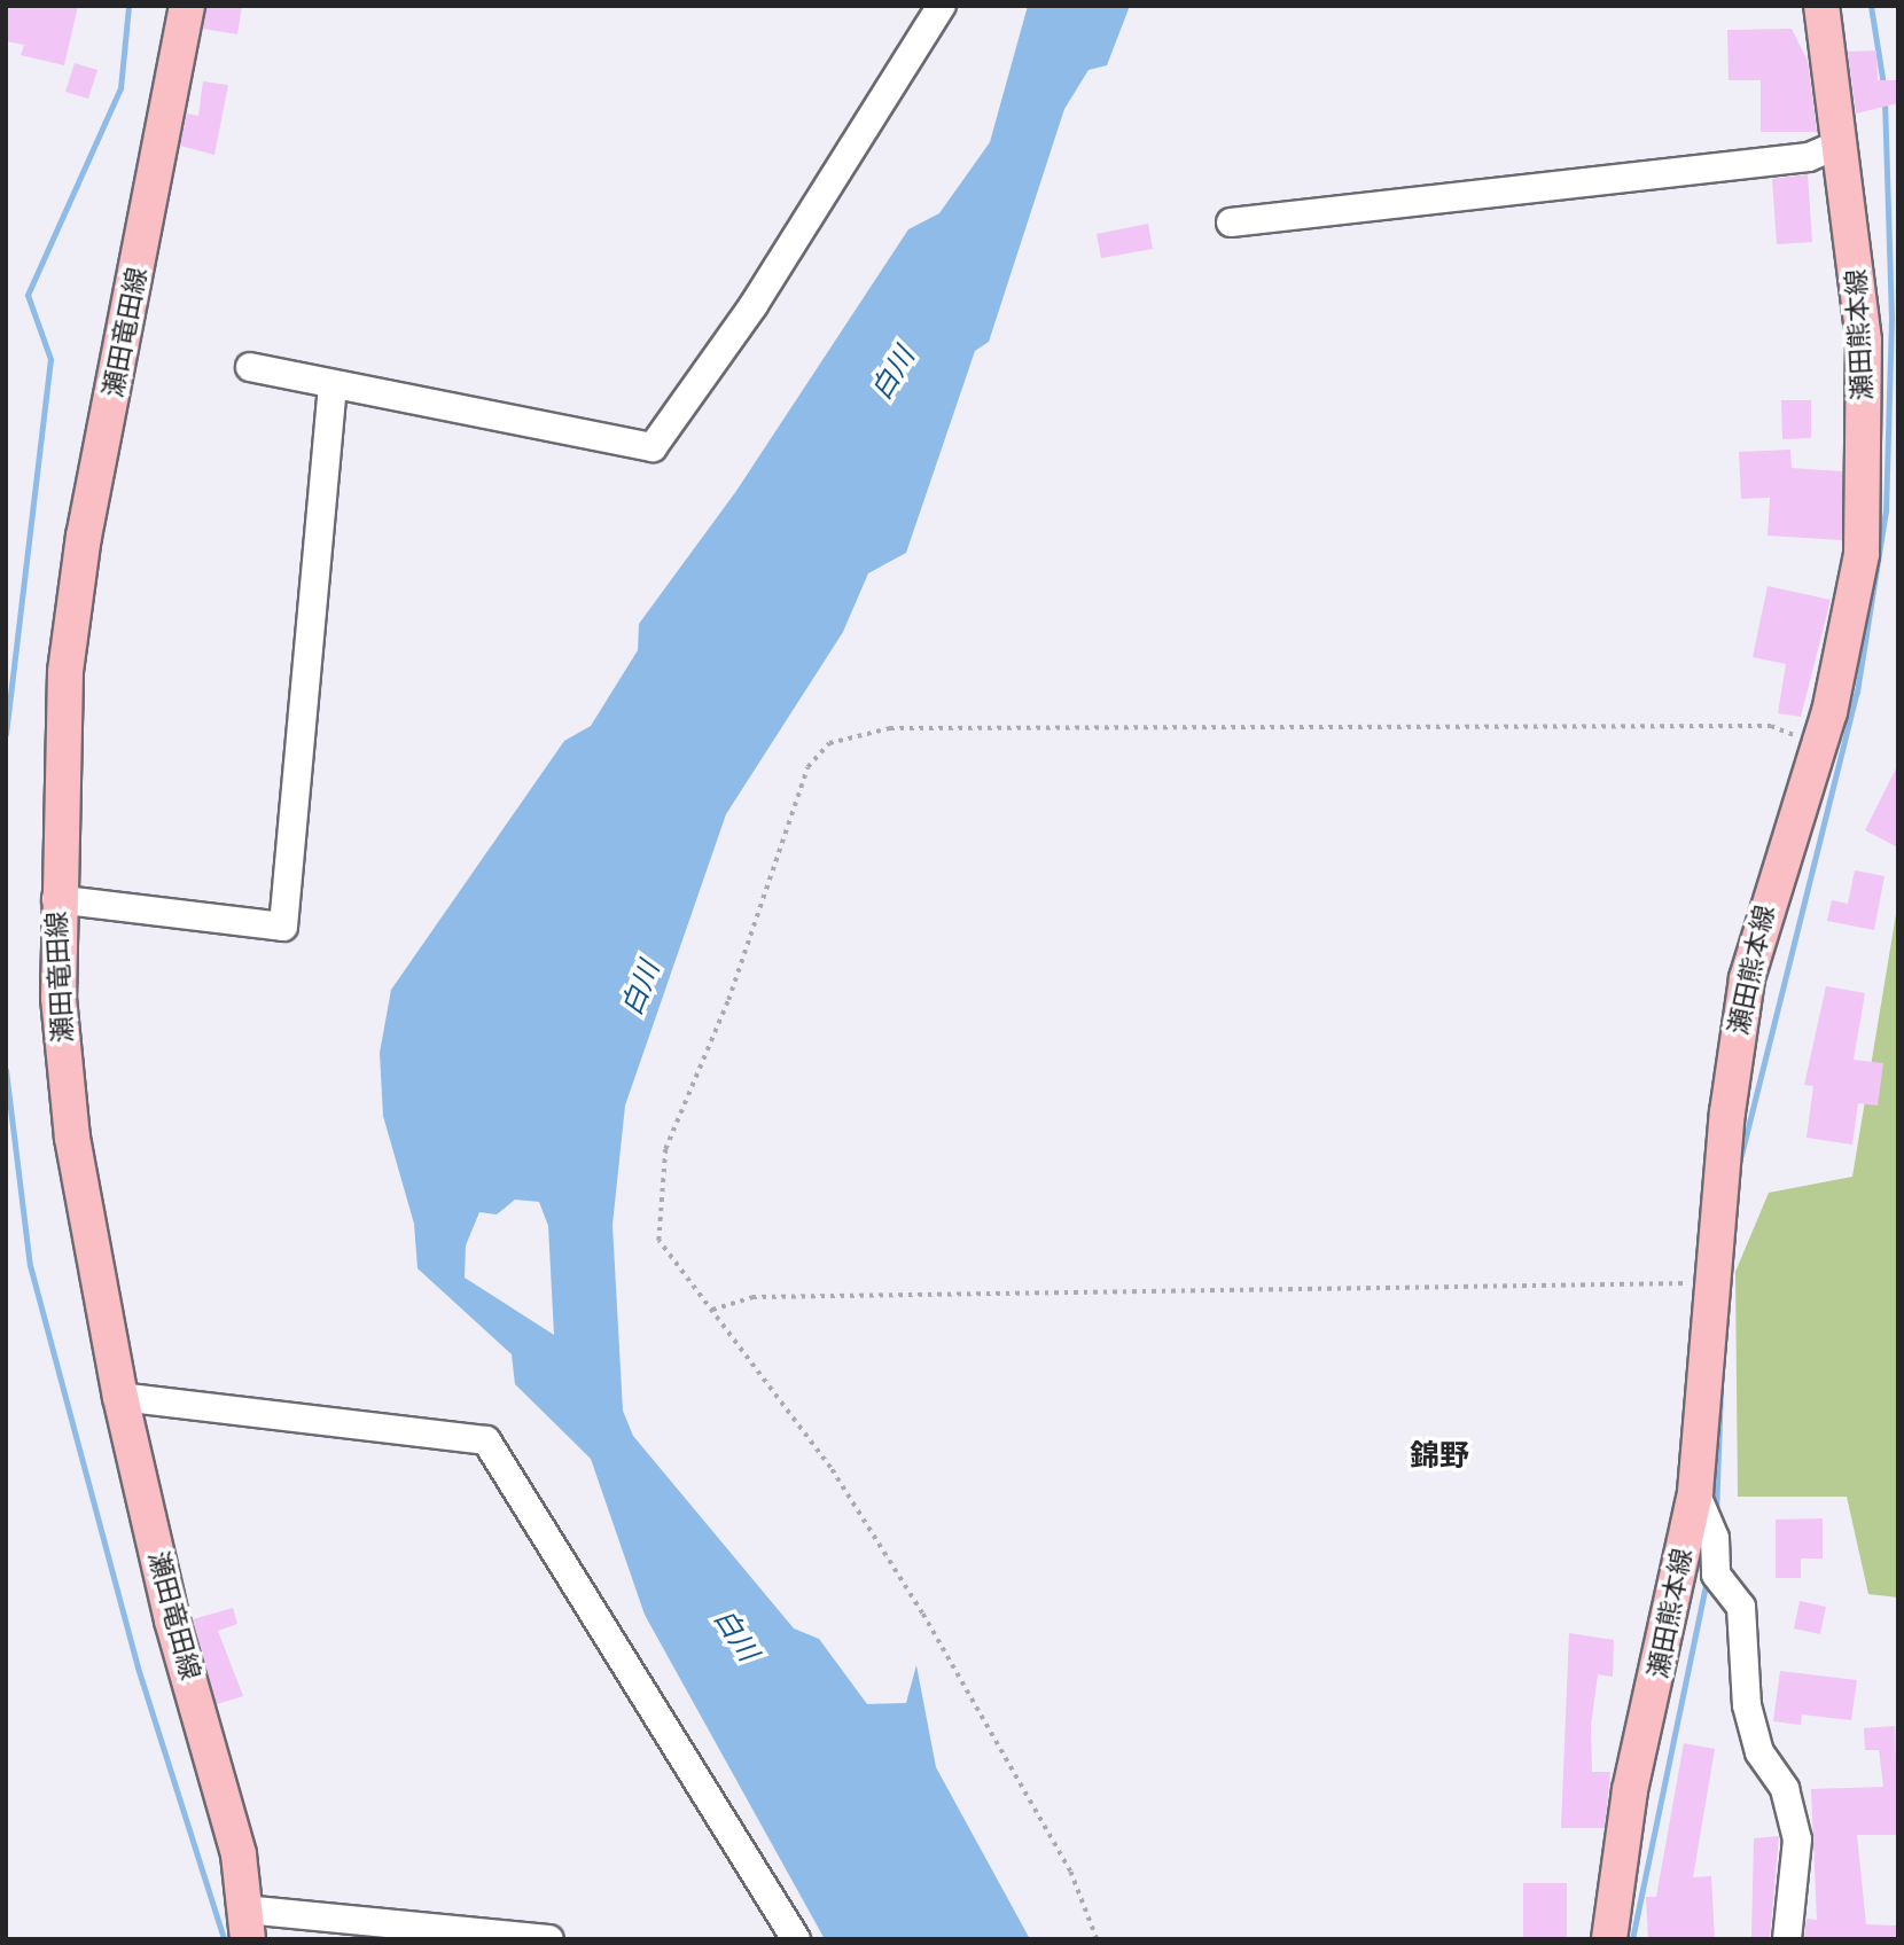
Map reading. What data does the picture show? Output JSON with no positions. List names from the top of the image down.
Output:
{
  "streets": {
    "main road": ["瀬田竜田線", "瀬田熊本線"]
  },
  "districts": ["錦野"],
  "water": ["白川"]
}
